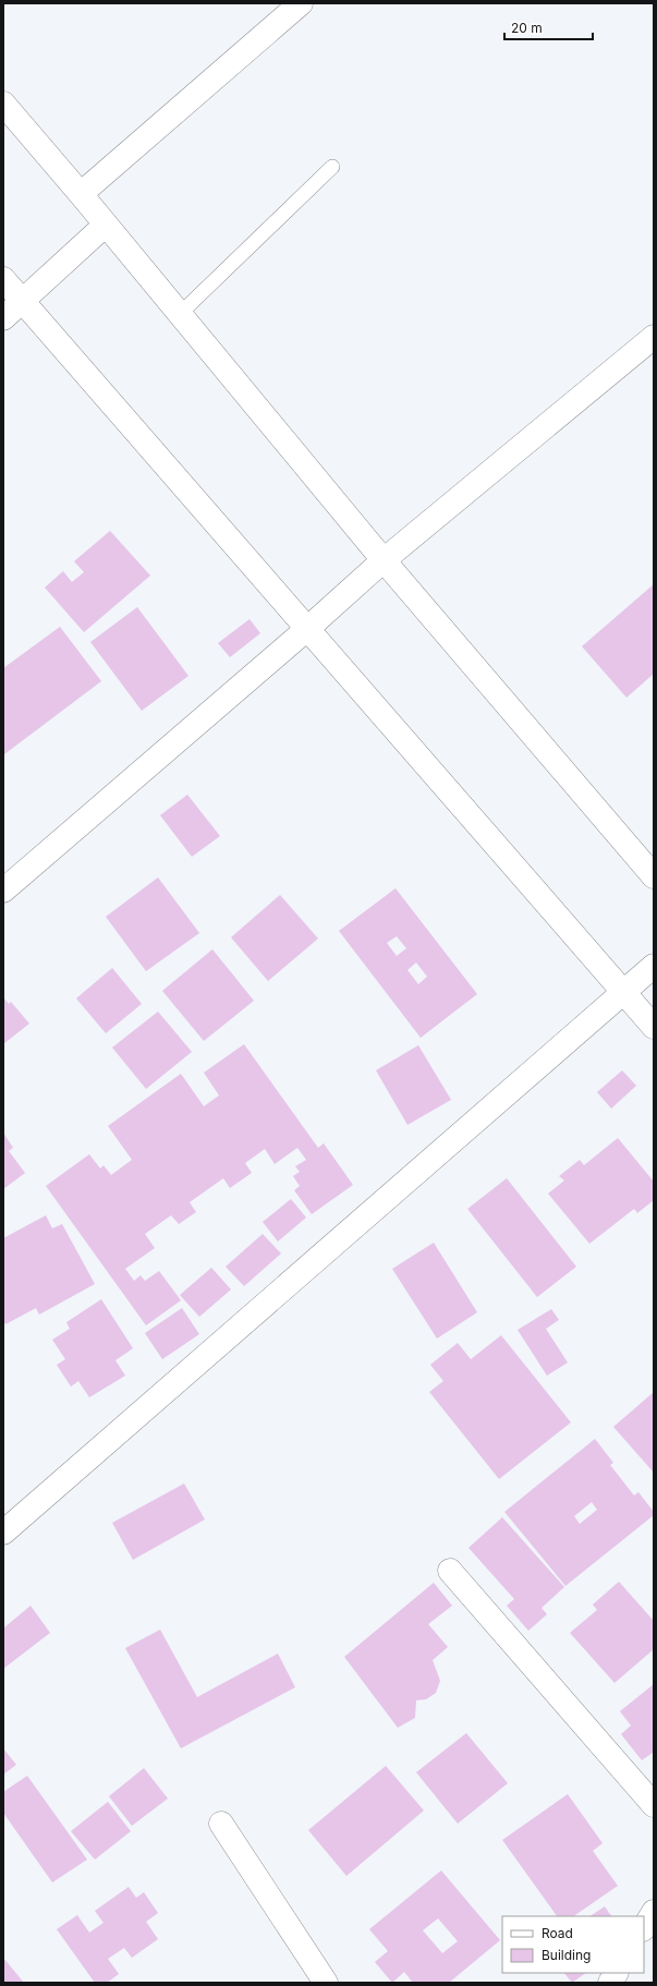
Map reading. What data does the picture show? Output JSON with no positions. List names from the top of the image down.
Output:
{
  "legend": ["Road", "Building"],
  "scale_bar": "20 m"
}
